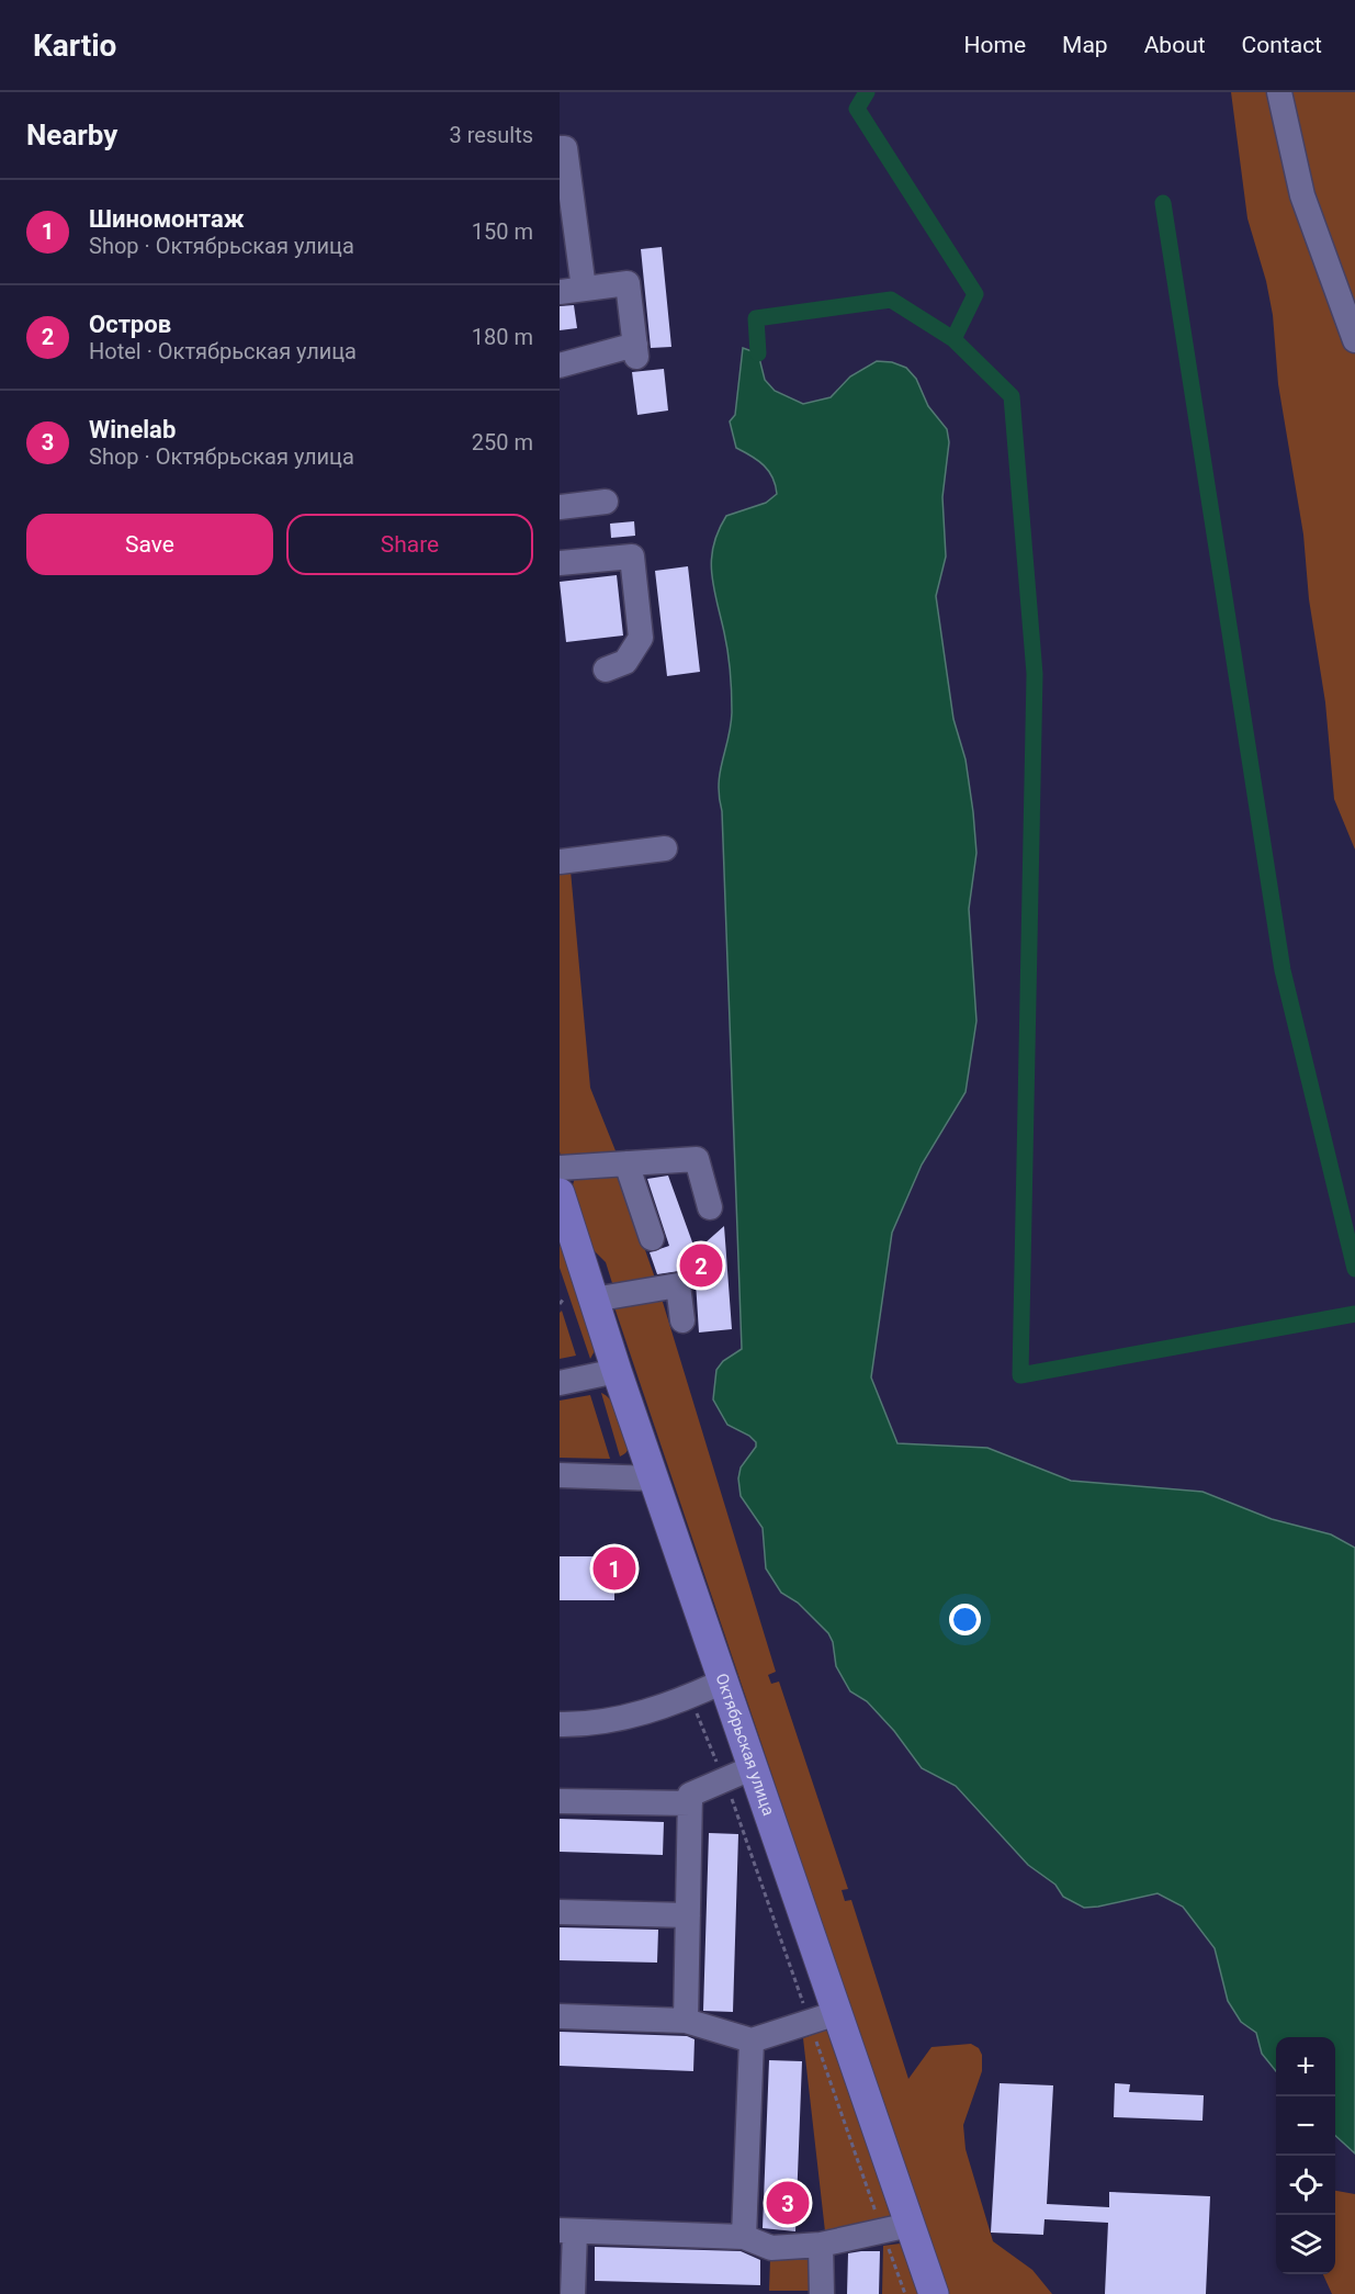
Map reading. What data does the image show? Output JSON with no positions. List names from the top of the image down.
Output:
{
  "streets": {
    "main road": ["Октябрьская улица"]
  },
  "page": {
    "header": "Kartio",
    "nav": [
      "Home",
      "Map",
      "About",
      "Contact"
    ],
    "heading": ["Nearby", "3 results"],
    "list": [
      {
        "mark": "1",
        "name": "Шиномонтаж",
        "note": "Shop · Октябрьская улица",
        "value": "150 m"
      },
      {
        "mark": "2",
        "name": "Остров",
        "note": "Hotel · Октябрьская улица",
        "value": "180 m"
      },
      {
        "mark": "3",
        "name": "Winelab",
        "note": "Shop · Октябрьская улица",
        "value": "250 m"
      }
    ],
    "buttons": ["Save", "Share"],
    "pins": ["2", "1", "3"],
    "map_buttons": ["+", "−"]
  }
}
